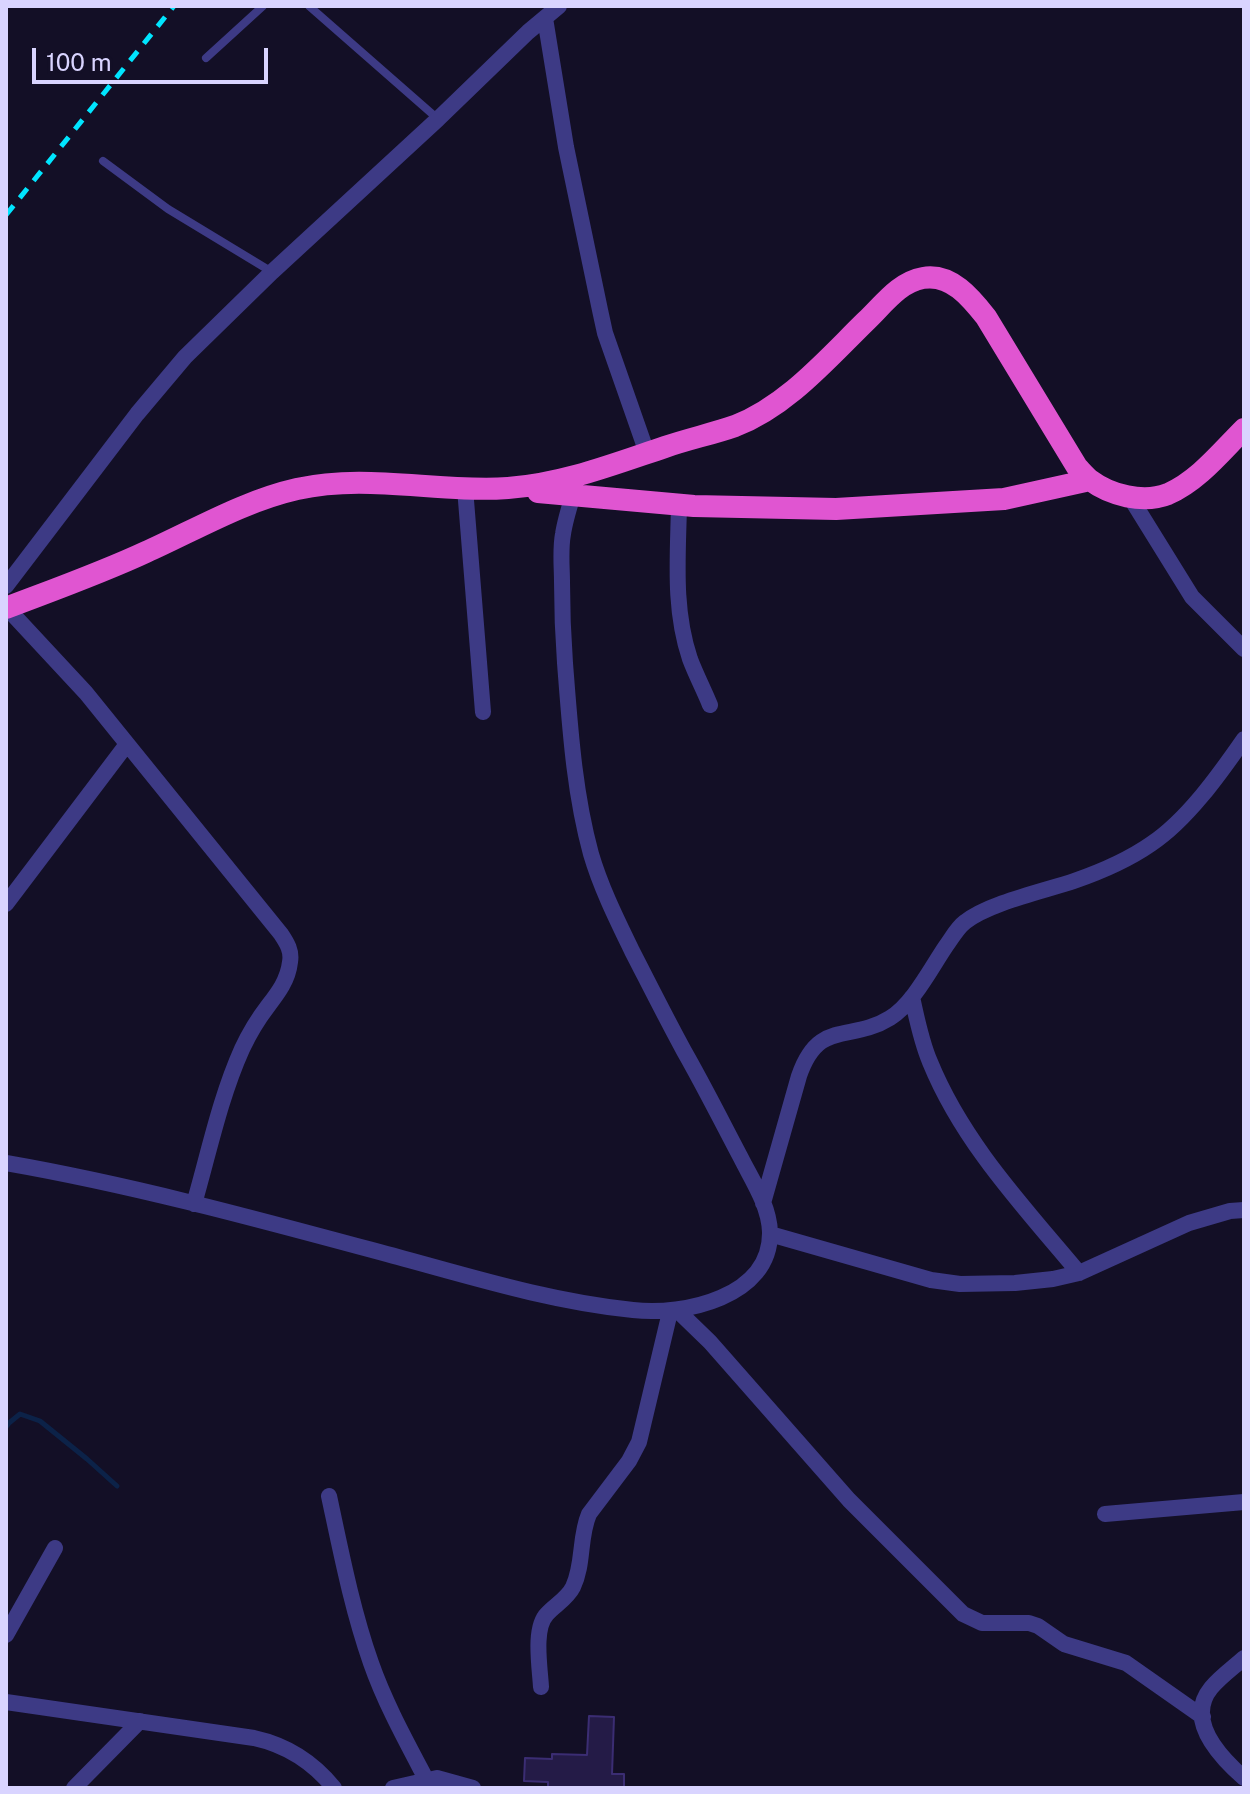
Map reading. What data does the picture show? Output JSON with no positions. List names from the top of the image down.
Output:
{
  "scale_bar": "100 m"
}
